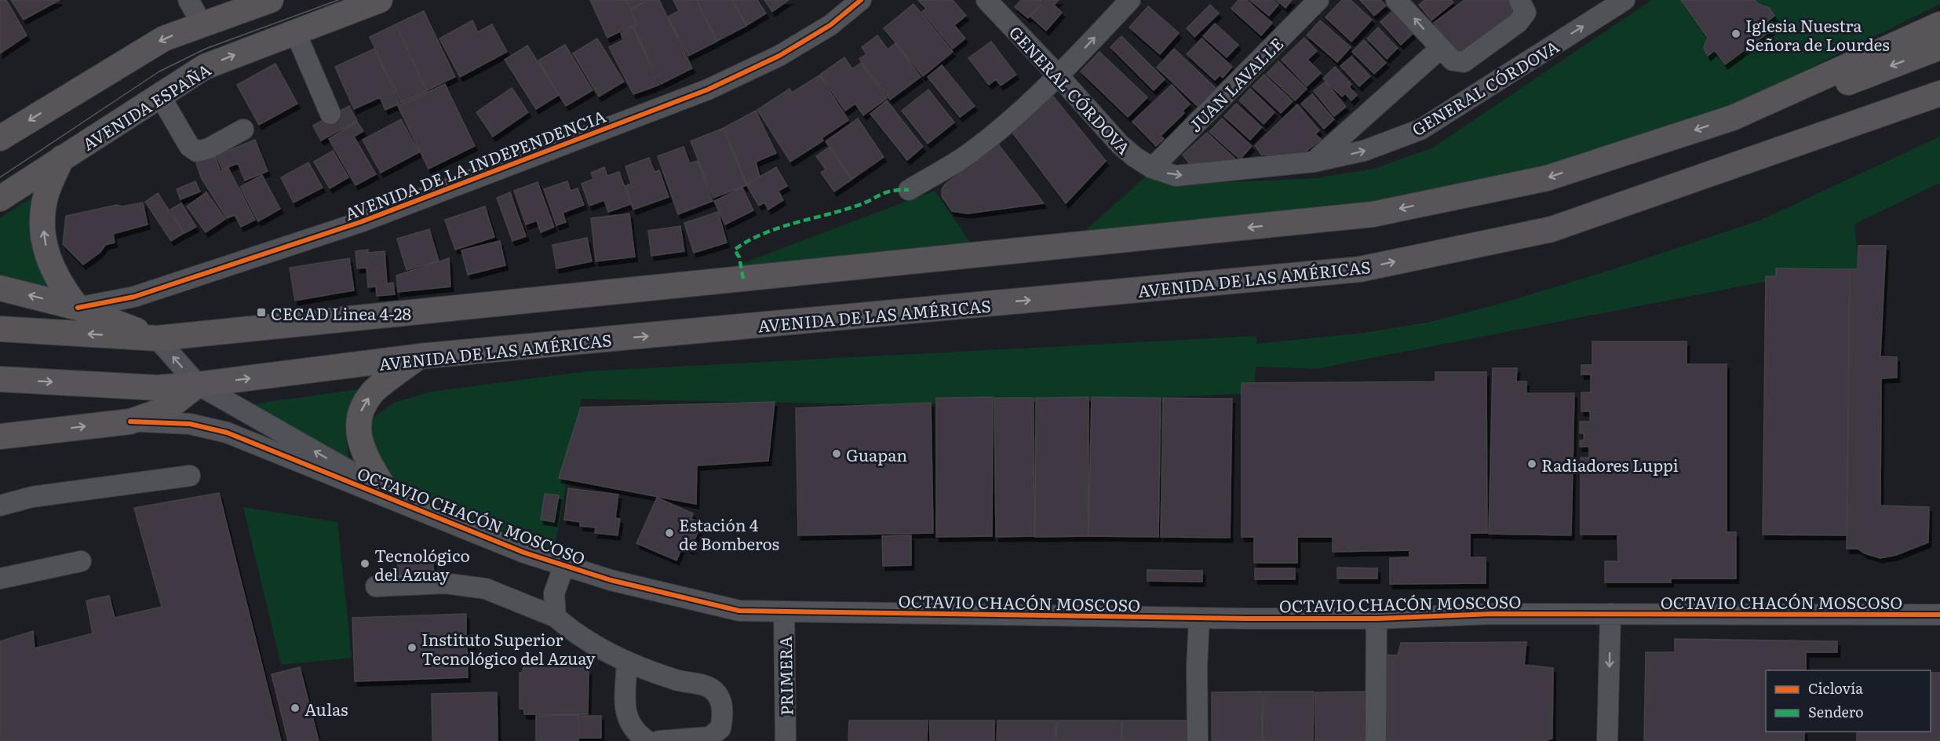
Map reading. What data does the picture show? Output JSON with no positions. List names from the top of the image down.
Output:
{
  "streets": {
    "main road": ["AVENIDA ESPAÑA", "AVENIDA DE LAS AMÉRICAS"],
    "street": [
      "JUAN LAVALLE",
      "GENERAL CÓRDOVA",
      "AVENIDA DE LA INDEPENDENCIA",
      "OCTAVIO CHACÓN MOSCOSO",
      "PRIMERA"
    ]
  },
  "crossings": [
    ["JUAN LAVALLE", "GENERAL CÓRDOVA"],
    ["AVENIDA DE LAS AMÉRICAS", "OCTAVIO CHACÓN MOSCOSO"],
    ["OCTAVIO CHACÓN MOSCOSO", "PRIMERA"]
  ],
  "places": {
    "other": [
      "Iglesia Nuestra Señora de Lourdes",
      "Guapan",
      "Radiadores Luppi",
      "Estación 4 de Bomberos",
      "Tecnológico del Azuay",
      "Instituto Superior Tecnológico del Azuay",
      "Aulas"
    ],
    "transit": ["CECAD Linea 4-28"]
  },
  "legend": ["Ciclovía", "Sendero"]
}
